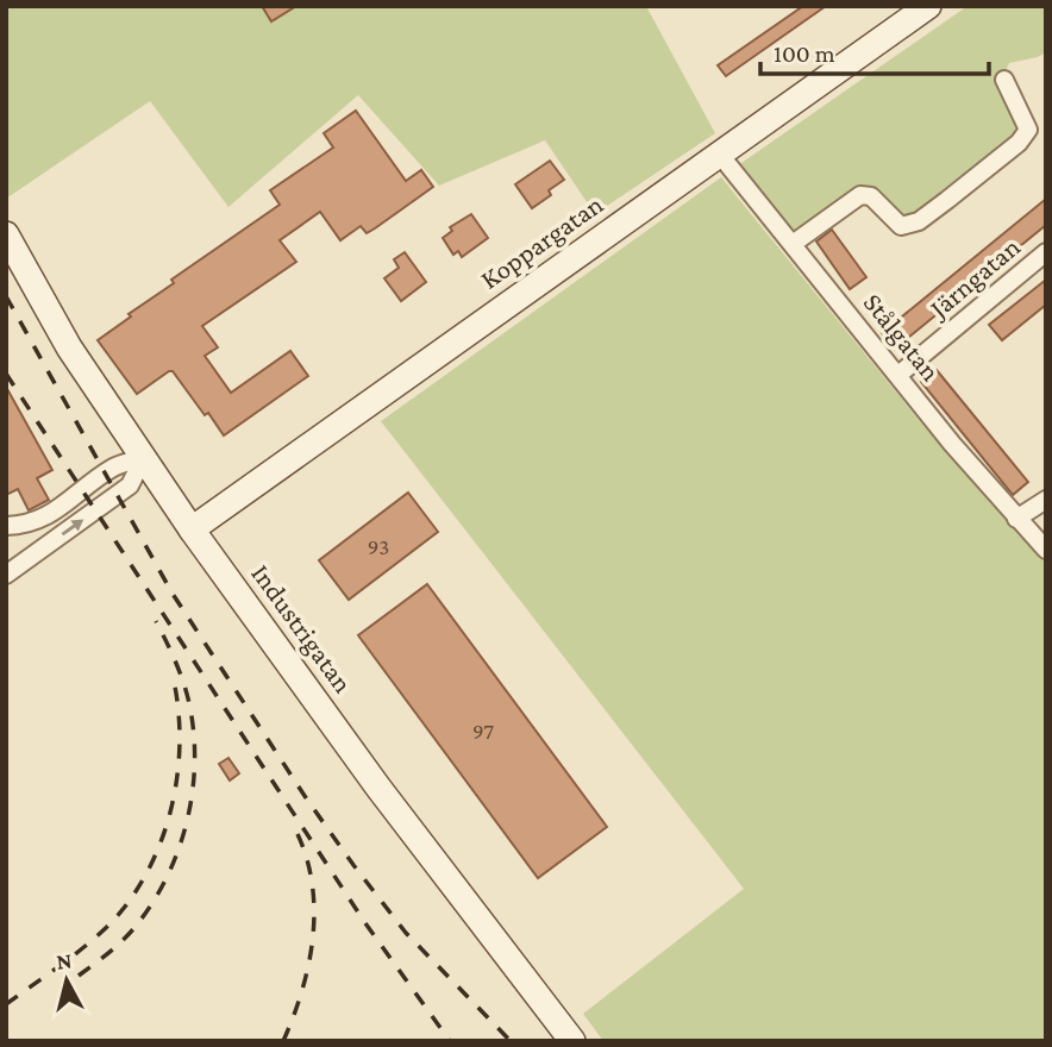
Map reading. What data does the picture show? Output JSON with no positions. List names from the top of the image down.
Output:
{
  "streets": {
    "street": [
      "Koppargatan",
      "Järngatan",
      "Stålgatan",
      "Industrigatan"
    ]
  },
  "crossings": [
    ["Koppargatan", "Stålgatan"],
    ["Koppargatan", "Industrigatan"],
    ["Järngatan", "Stålgatan"]
  ],
  "house_numbers": ["93", "97"],
  "scale_bar": "100 m",
  "north": "top"
}
